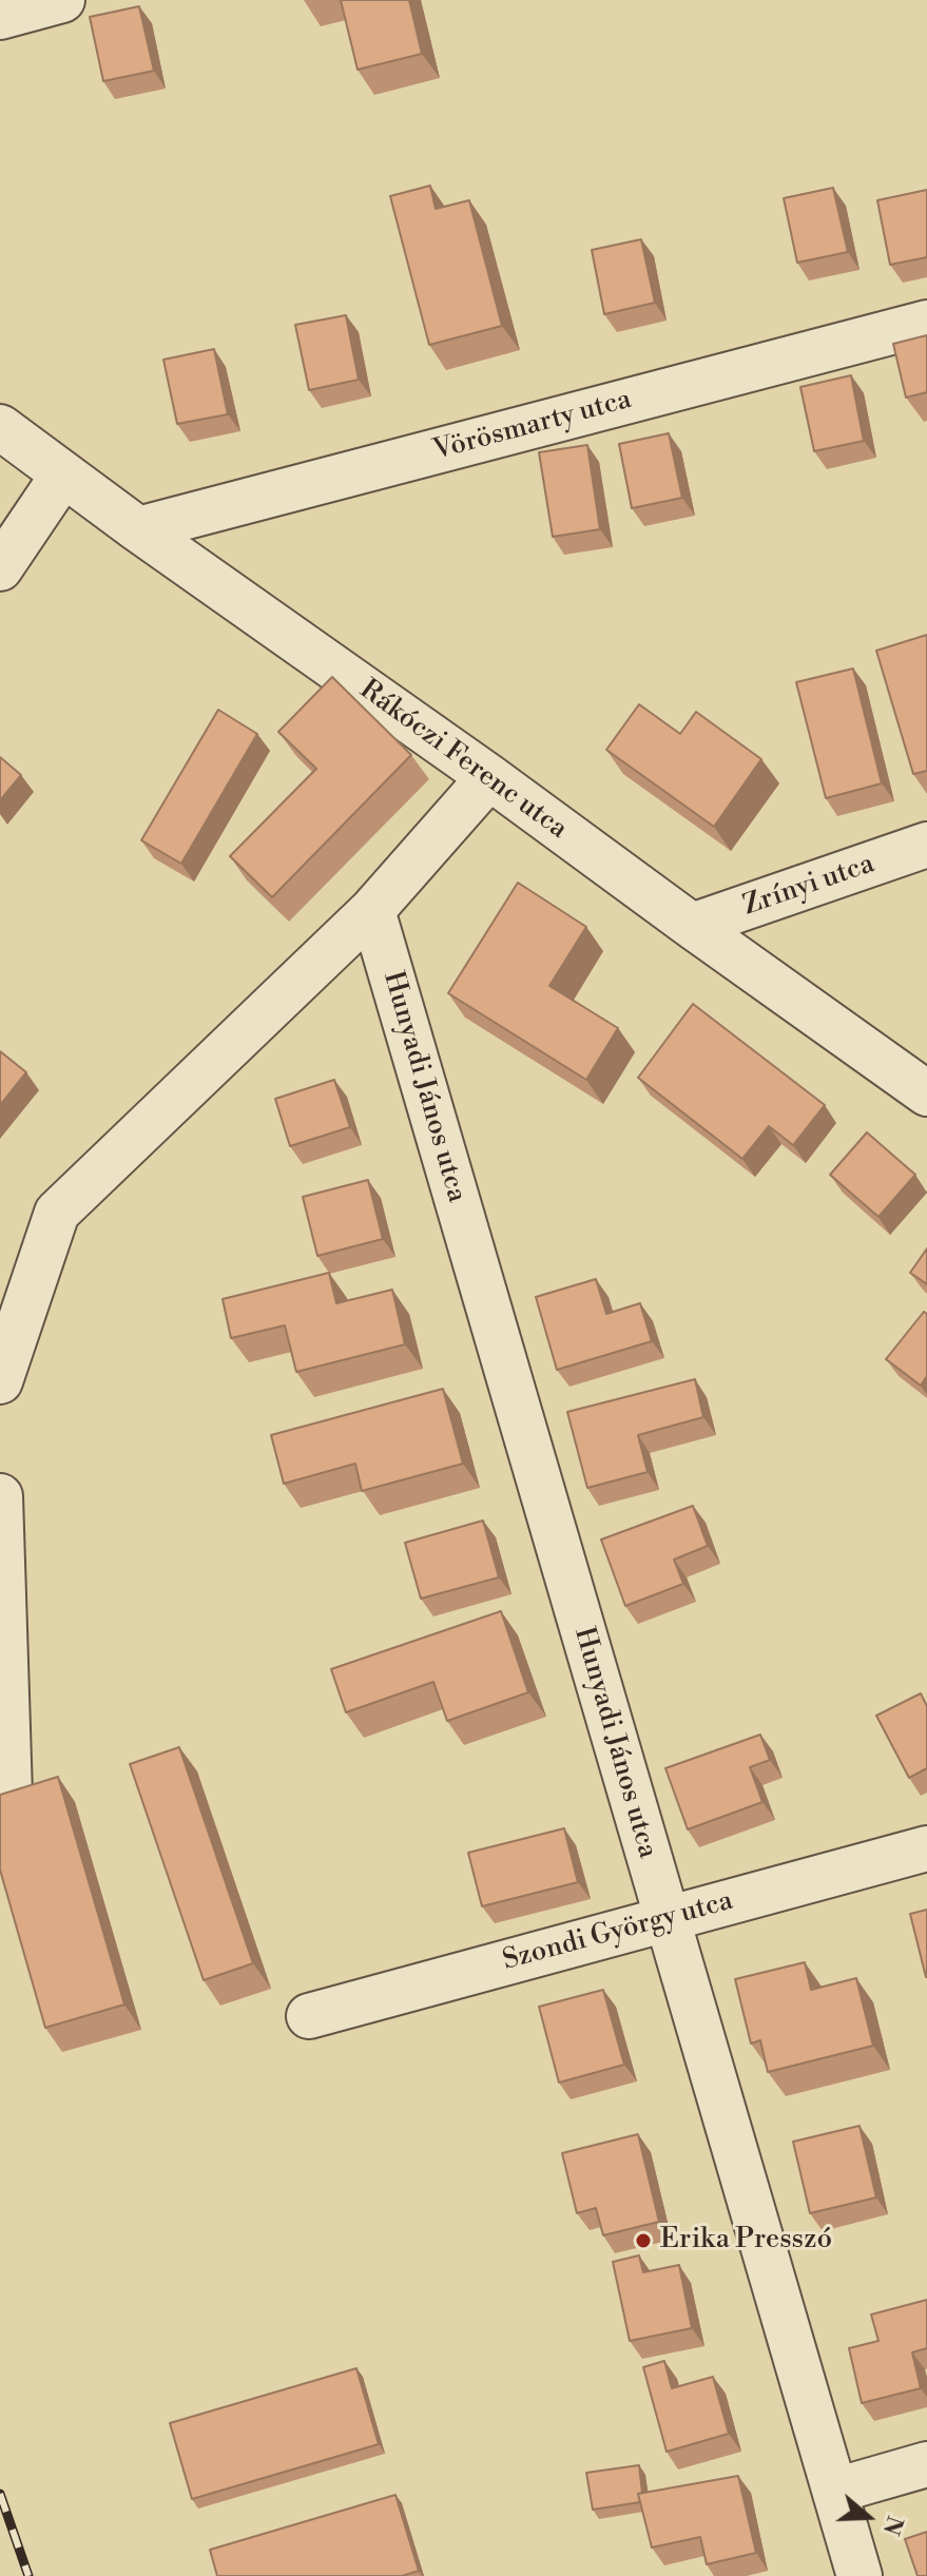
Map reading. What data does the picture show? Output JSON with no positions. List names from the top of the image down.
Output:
{
  "streets": {
    "street": [
      "Vörösmarty utca",
      "Rákóczi Ferenc utca",
      "Zrínyi utca",
      "Hunyadi János utca",
      "Szondi György utca"
    ]
  },
  "crossings": [
    ["Vörösmarty utca", "Rákóczi Ferenc utca"],
    ["Rákóczi Ferenc utca", "Zrínyi utca"],
    ["Hunyadi János utca", "Szondi György utca"]
  ],
  "places": ["Erika Presszó"],
  "north": "right"
}
